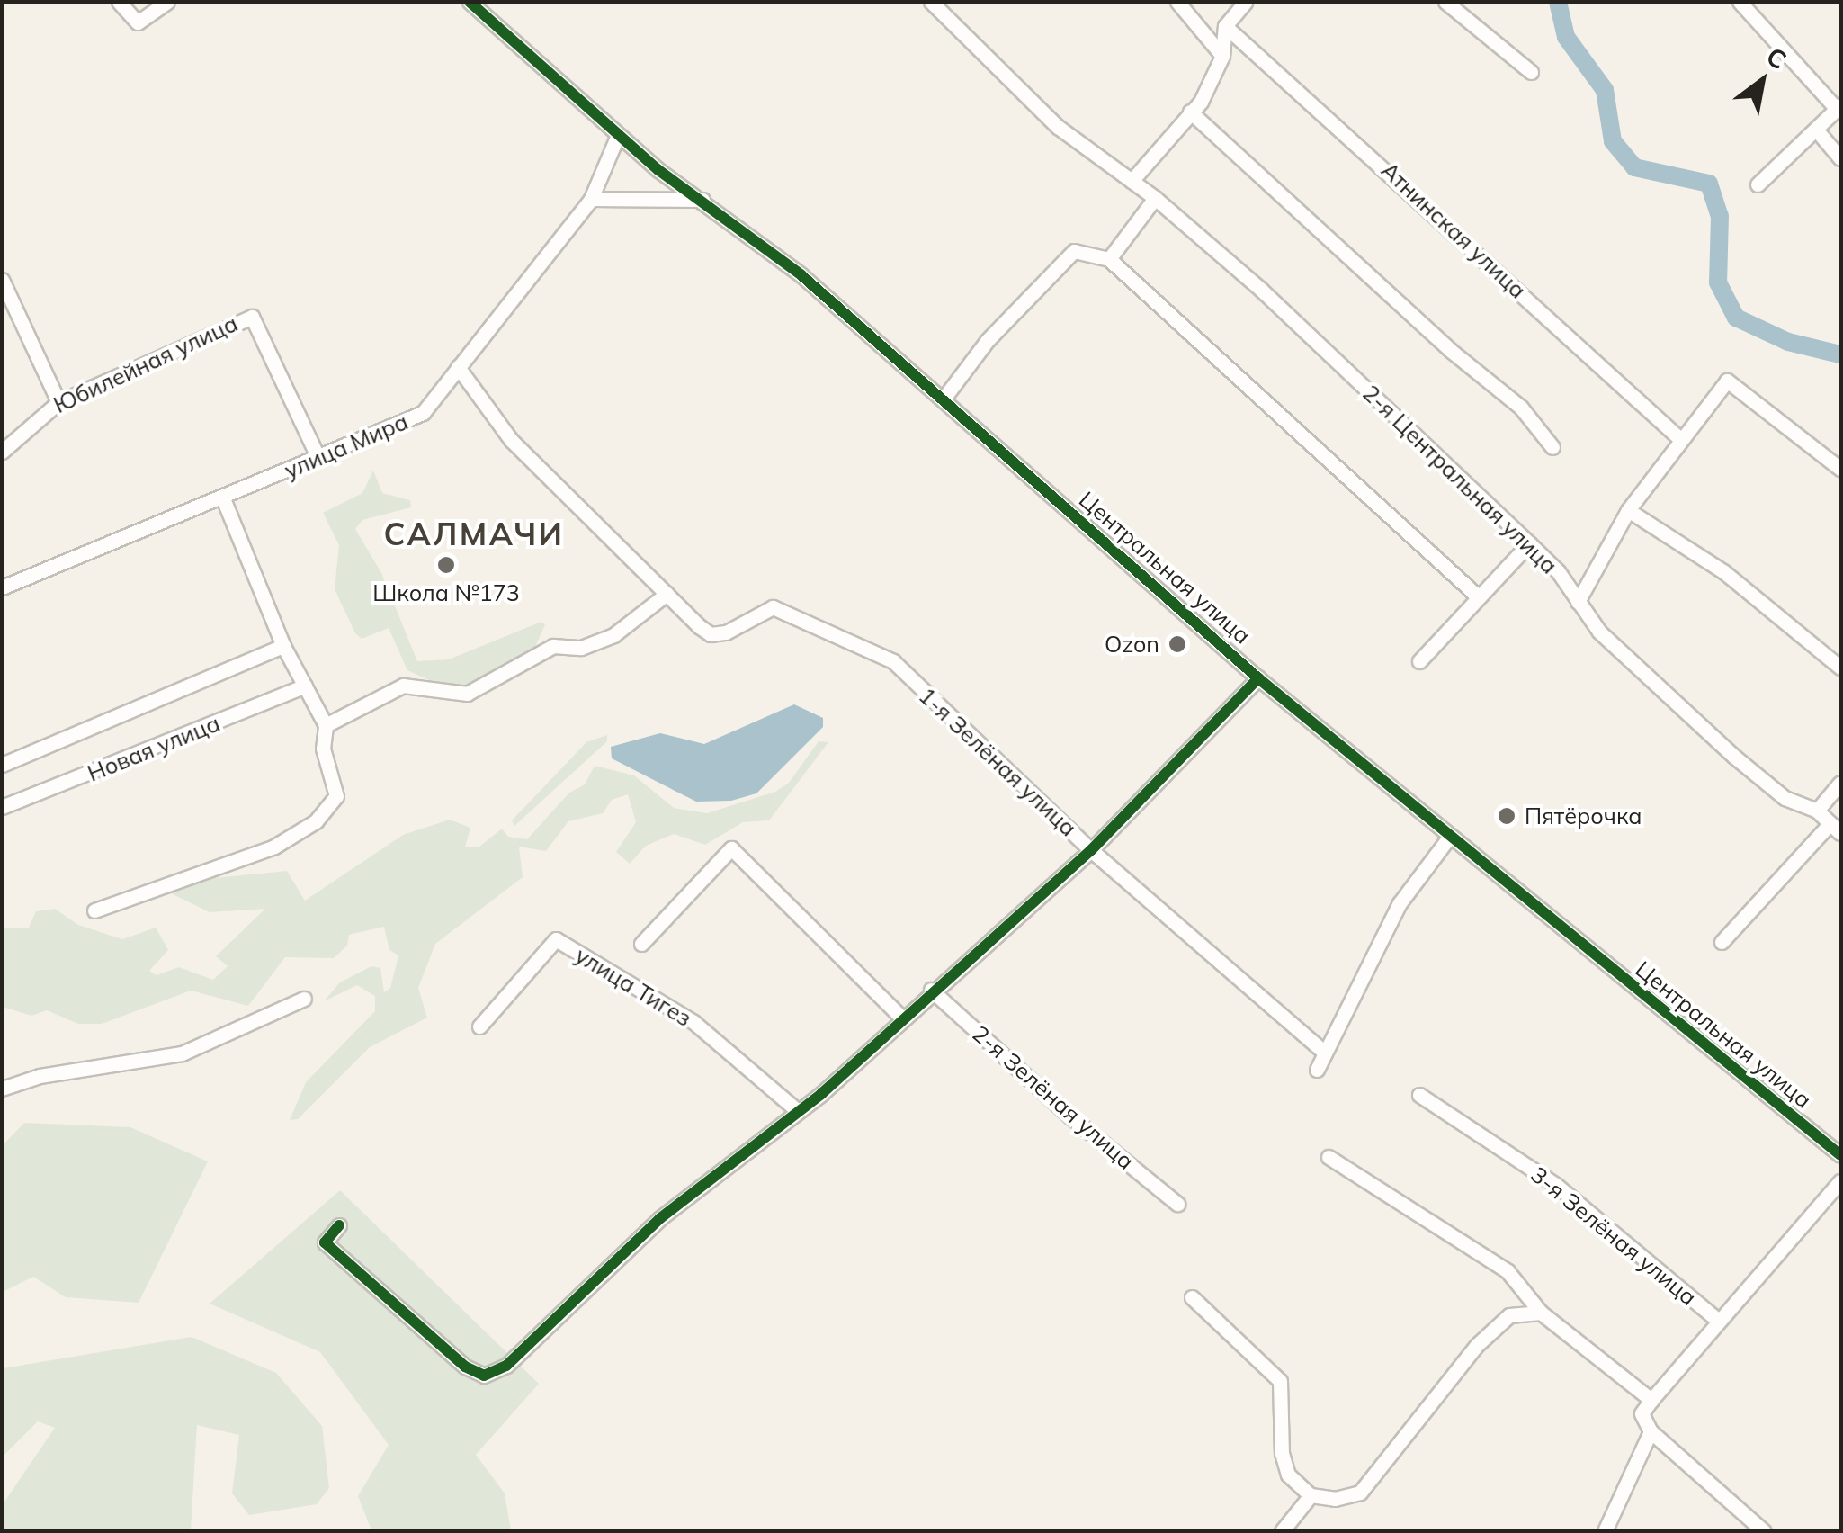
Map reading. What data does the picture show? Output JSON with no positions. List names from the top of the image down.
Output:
{
  "streets": {
    "street": [
      "Атнинская улица",
      "Юбилейная улица",
      "улица Мира",
      "2-я Центральная улица",
      "Центральная улица",
      "Новая улица",
      "1-я Зелёная улица",
      "улица Тигез",
      "2-я Зелёная улица",
      "3-я Зелёная улица"
    ]
  },
  "crossings": [
    ["Юбилейная улица", "улица Мира"],
    ["улица Мира", "Центральная улица"]
  ],
  "districts": ["САЛМАЧИ"],
  "places": ["Школа №173", "Ozon", "Пятёрочка"],
  "north": "top right"
}
